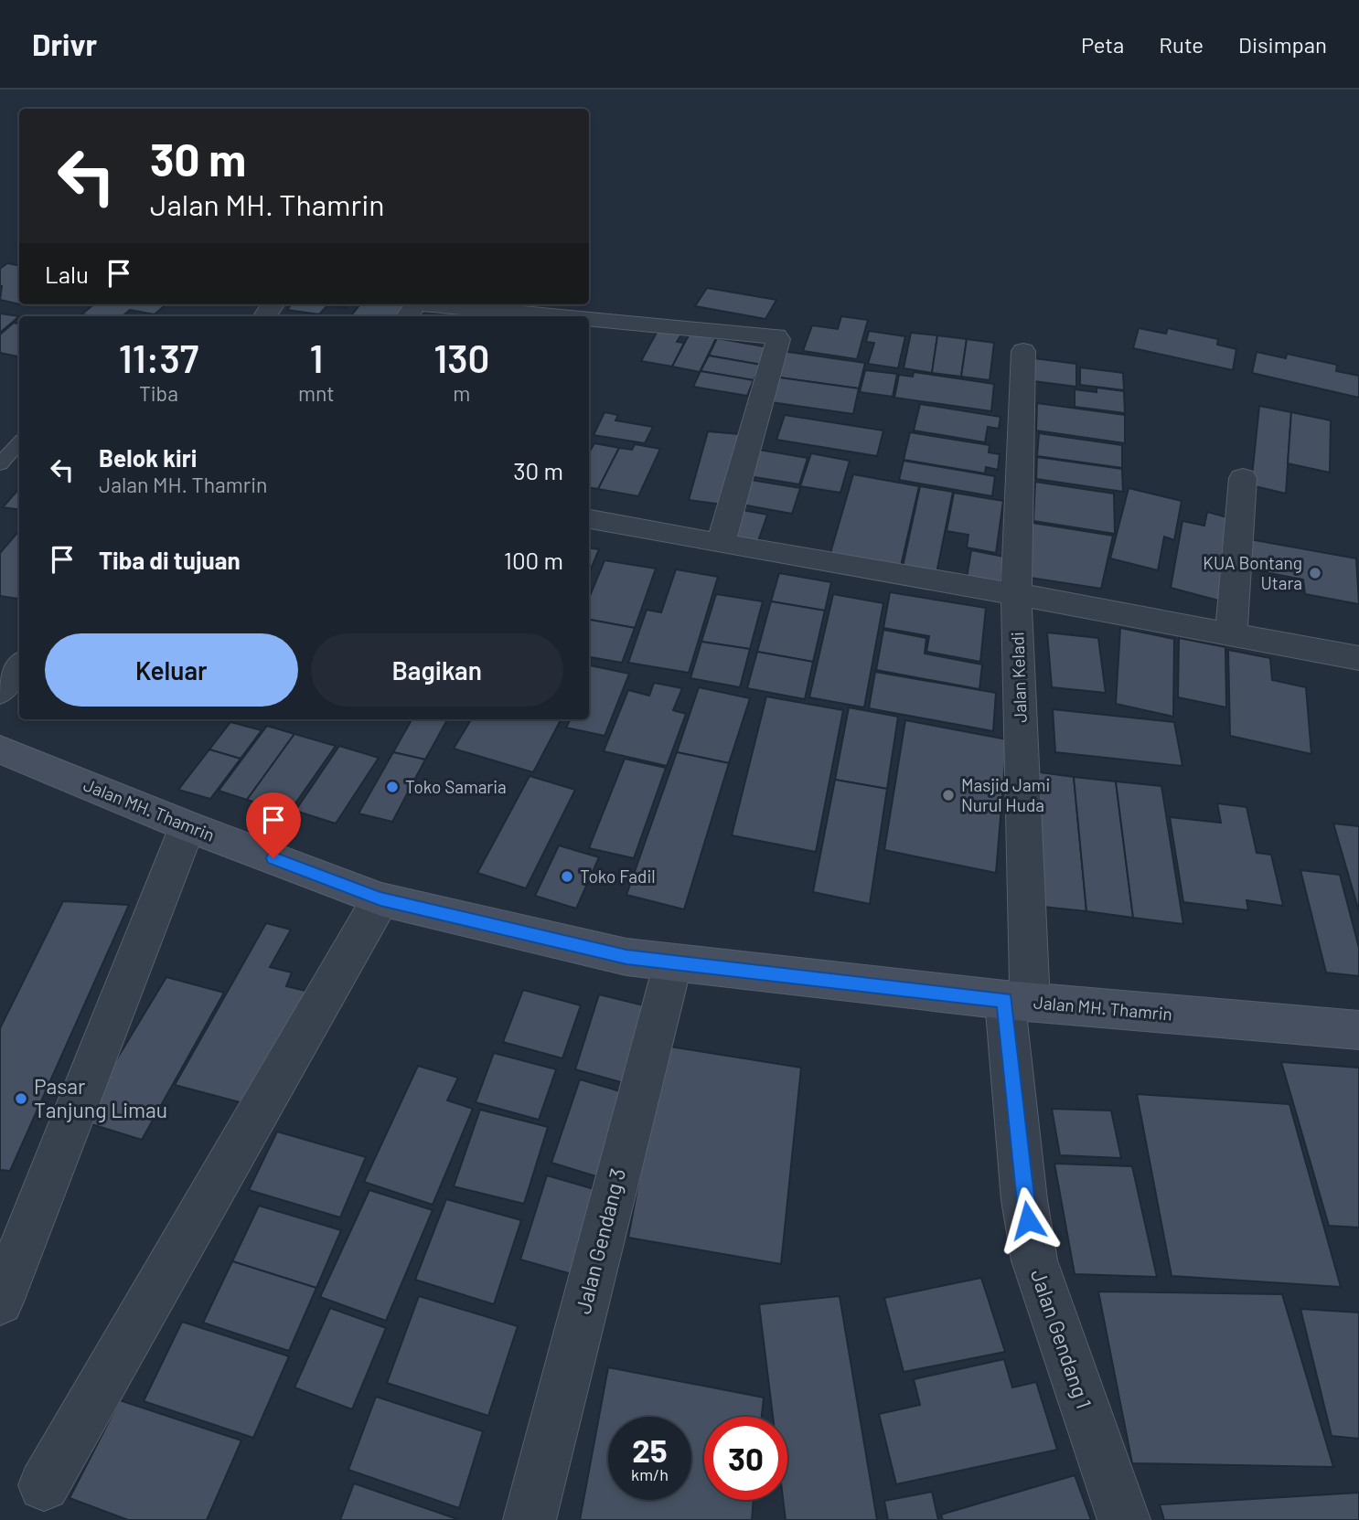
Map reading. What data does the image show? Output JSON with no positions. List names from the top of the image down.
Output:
{
  "streets": {
    "street": [
      "Jalan Keladi",
      "Jalan MH. Thamrin",
      "Jalan Gendang 3",
      "Jalan Gendang 1"
    ]
  },
  "crossings": [
    ["Jalan Keladi", "Jalan MH. Thamrin"],
    ["Jalan Keladi", "Jalan Gendang 1"],
    ["Jalan MH. Thamrin", "Jalan Gendang 3"],
    ["Jalan MH. Thamrin", "Jalan Gendang 1"]
  ],
  "places": [
    "KUA Bontang Utara",
    "Toko Samaria",
    "Masjid Jami Nurul Huda",
    "Toko Fadil",
    "Pasar Tanjung Limau"
  ],
  "page": {
    "header": "Drivr",
    "nav": ["Peta", "Rute", "Disimpan"],
    "turn": ["30 m", "Jalan MH. Thamrin"],
    "then": "Lalu",
    "eta": [
      "11:37",
      "Tiba",
      "1",
      "mnt",
      "130",
      "m"
    ],
    "list": [
      {
        "name": "Belok kiri",
        "note": "Jalan MH. Thamrin",
        "value": "30 m"
      },
      {
        "name": "Tiba di tujuan",
        "value": "100 m"
      }
    ],
    "buttons": ["Keluar", "Bagikan"],
    "speed": "25 km/h",
    "limit": "30"
  }
}
